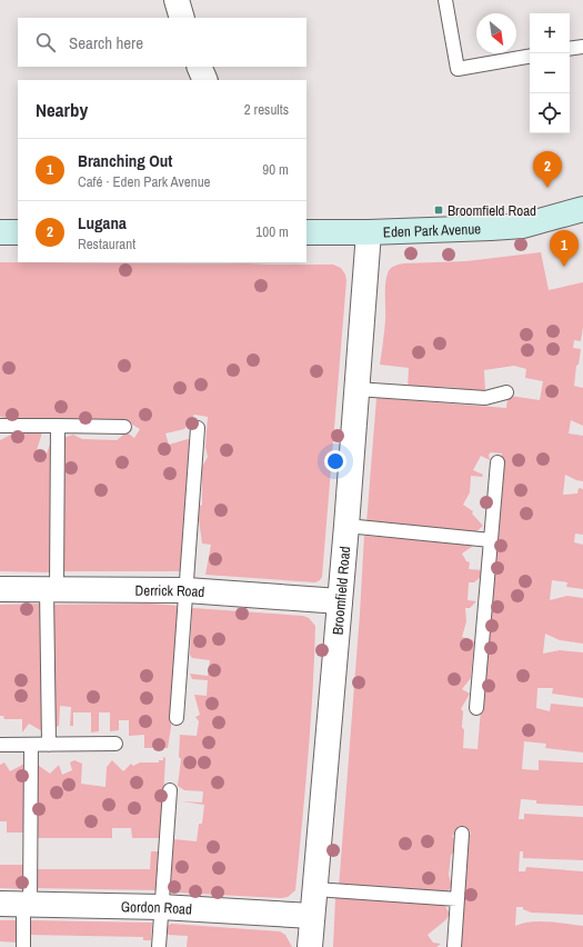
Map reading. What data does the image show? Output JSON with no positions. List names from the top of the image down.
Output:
{
  "streets": {
    "street": [
      "Eden Park Avenue",
      "Broomfield Road",
      "Derrick Road",
      "Gordon Road"
    ]
  },
  "crossings": [
    ["Eden Park Avenue", "Broomfield Road"],
    ["Broomfield Road", "Derrick Road"],
    ["Broomfield Road", "Gordon Road"]
  ],
  "places": {
    "transit": ["Broomfield Road"]
  },
  "north": "bottom right",
  "page": {
    "map_buttons": ["+", "−"],
    "search": "Search here",
    "heading": ["Nearby", "2 results"],
    "list": [
      {
        "mark": "1",
        "name": "Branching Out",
        "note": "Café · Eden Park Avenue",
        "value": "90 m"
      },
      {
        "mark": "2",
        "name": "Lugana",
        "note": "Restaurant",
        "value": "100 m"
      }
    ],
    "pins": ["2", "1"]
  }
}
